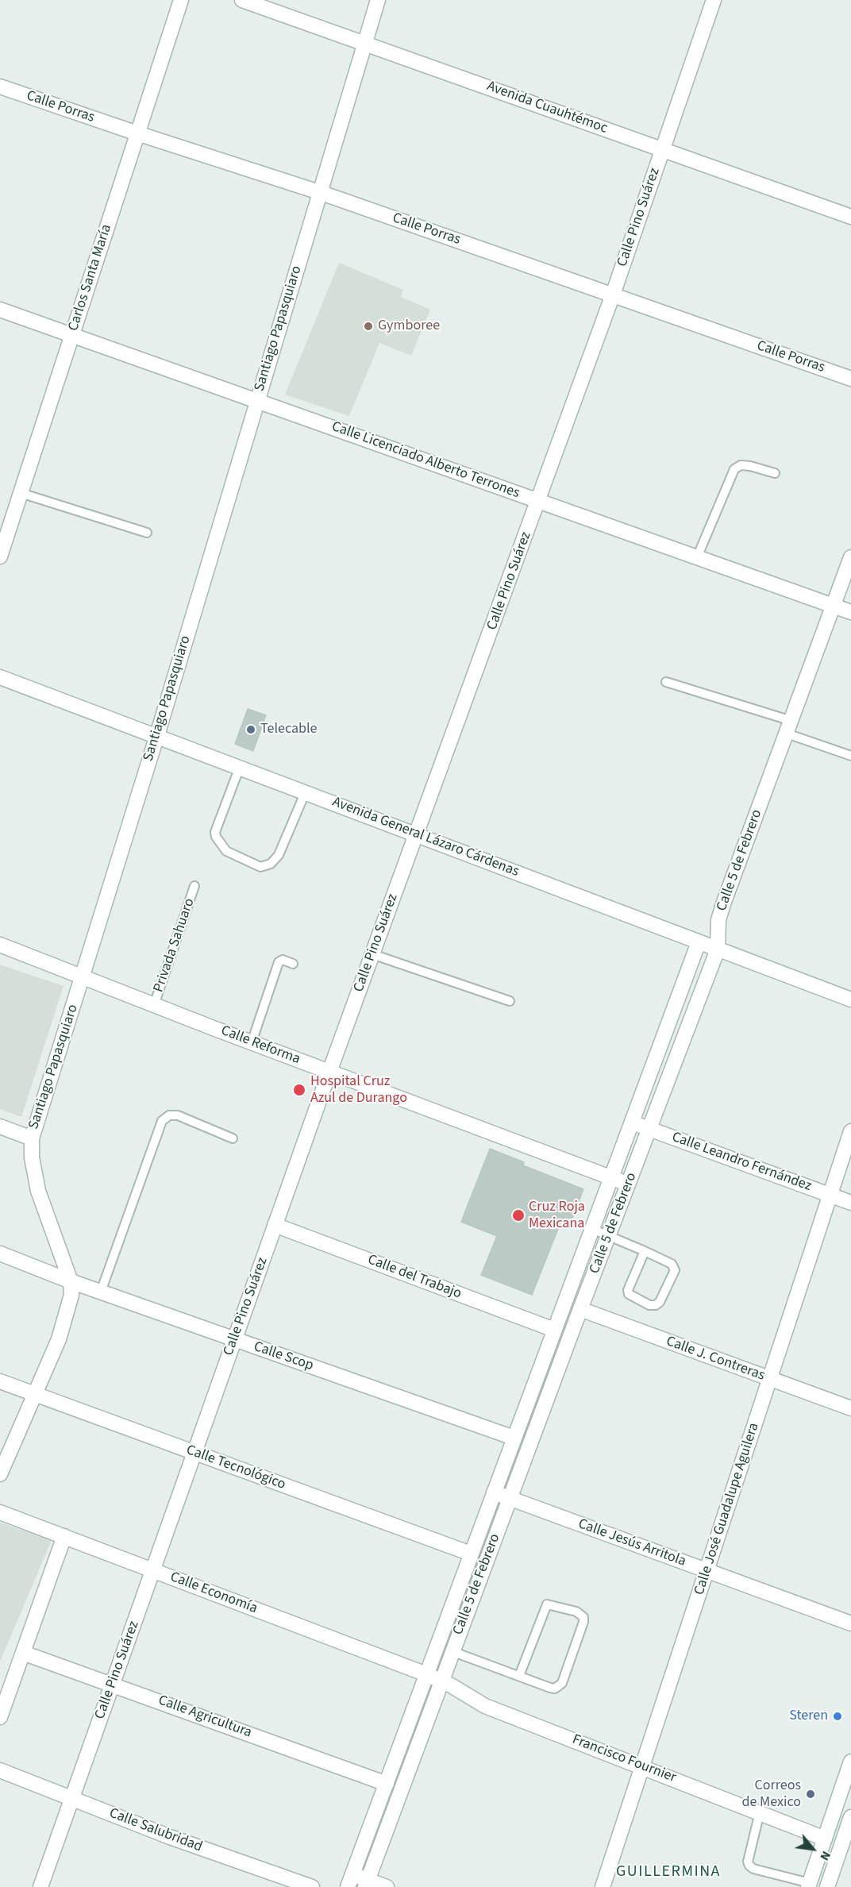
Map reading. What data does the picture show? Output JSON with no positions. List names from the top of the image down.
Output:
{
  "streets": {
    "street": [
      "Calle Porras",
      "Avenida Cuauhtémoc",
      "Calle Pino Suárez",
      "Carlos Santa María",
      "Santiago Papasquiaro",
      "Calle Licenciado Alberto Terrones",
      "Avenida General Lázaro Cárdenas",
      "Calle 5 de Febrero",
      "Calle Reforma",
      "Calle Leandro Fernández",
      "Calle del Trabajo",
      "Calle Scop",
      "Calle J. Contreras",
      "Calle Tecnológico",
      "Calle José Guadalupe Aguilera",
      "Calle Jesús Arritola",
      "Calle Economía",
      "Calle Agricultura",
      "Francisco Fournier",
      "Calle Salubridad"
    ],
    "lane": ["Privada Sahuaro"]
  },
  "crossings": [
    ["Calle Porras", "Calle Pino Suárez"],
    ["Calle Porras", "Carlos Santa María"],
    ["Calle Porras", "Santiago Papasquiaro"],
    ["Avenida Cuauhtémoc", "Calle Pino Suárez"],
    ["Avenida Cuauhtémoc", "Santiago Papasquiaro"],
    ["Calle Pino Suárez", "Calle Licenciado Alberto Terrones"],
    ["Calle Pino Suárez", "Avenida General Lázaro Cárdenas"],
    ["Calle Pino Suárez", "Calle Reforma"],
    ["Calle Pino Suárez", "Calle del Trabajo"],
    ["Calle Pino Suárez", "Calle Scop"],
    ["Calle Pino Suárez", "Calle Tecnológico"],
    ["Calle Pino Suárez", "Calle Economía"],
    ["Calle Pino Suárez", "Calle Agricultura"],
    ["Calle Pino Suárez", "Calle Salubridad"],
    ["Carlos Santa María", "Calle Licenciado Alberto Terrones"],
    ["Santiago Papasquiaro", "Calle Licenciado Alberto Terrones"],
    ["Santiago Papasquiaro", "Avenida General Lázaro Cárdenas"],
    ["Santiago Papasquiaro", "Calle Reforma"],
    ["Santiago Papasquiaro", "Calle Scop"],
    ["Santiago Papasquiaro", "Calle Tecnológico"],
    ["Calle Licenciado Alberto Terrones", "Calle 5 de Febrero"],
    ["Avenida General Lázaro Cárdenas", "Calle 5 de Febrero"],
    ["Calle 5 de Febrero", "Calle Reforma"],
    ["Calle 5 de Febrero", "Calle Leandro Fernández"],
    ["Calle 5 de Febrero", "Calle del Trabajo"],
    ["Calle 5 de Febrero", "Calle Scop"],
    ["Calle 5 de Febrero", "Calle J. Contreras"],
    ["Calle 5 de Febrero", "Calle Tecnológico"],
    ["Calle 5 de Febrero", "Calle Jesús Arritola"],
    ["Calle 5 de Febrero", "Calle Economía"],
    ["Calle 5 de Febrero", "Calle Agricultura"],
    ["Calle 5 de Febrero", "Francisco Fournier"],
    ["Privada Sahuaro", "Calle Reforma"],
    ["Calle Leandro Fernández", "Calle José Guadalupe Aguilera"],
    ["Calle J. Contreras", "Calle José Guadalupe Aguilera"],
    ["Calle José Guadalupe Aguilera", "Calle Jesús Arritola"],
    ["Calle José Guadalupe Aguilera", "Francisco Fournier"],
    ["Calle Economía", "Francisco Fournier"]
  ],
  "districts": ["GUILLERMINA"],
  "places": [
    "Gymboree",
    "Telecable",
    "Hospital Cruz Azul de Durango",
    "Cruz Roja Mexicana",
    "Steren",
    "Correos de Mexico"
  ],
  "north": "bottom right"
}
